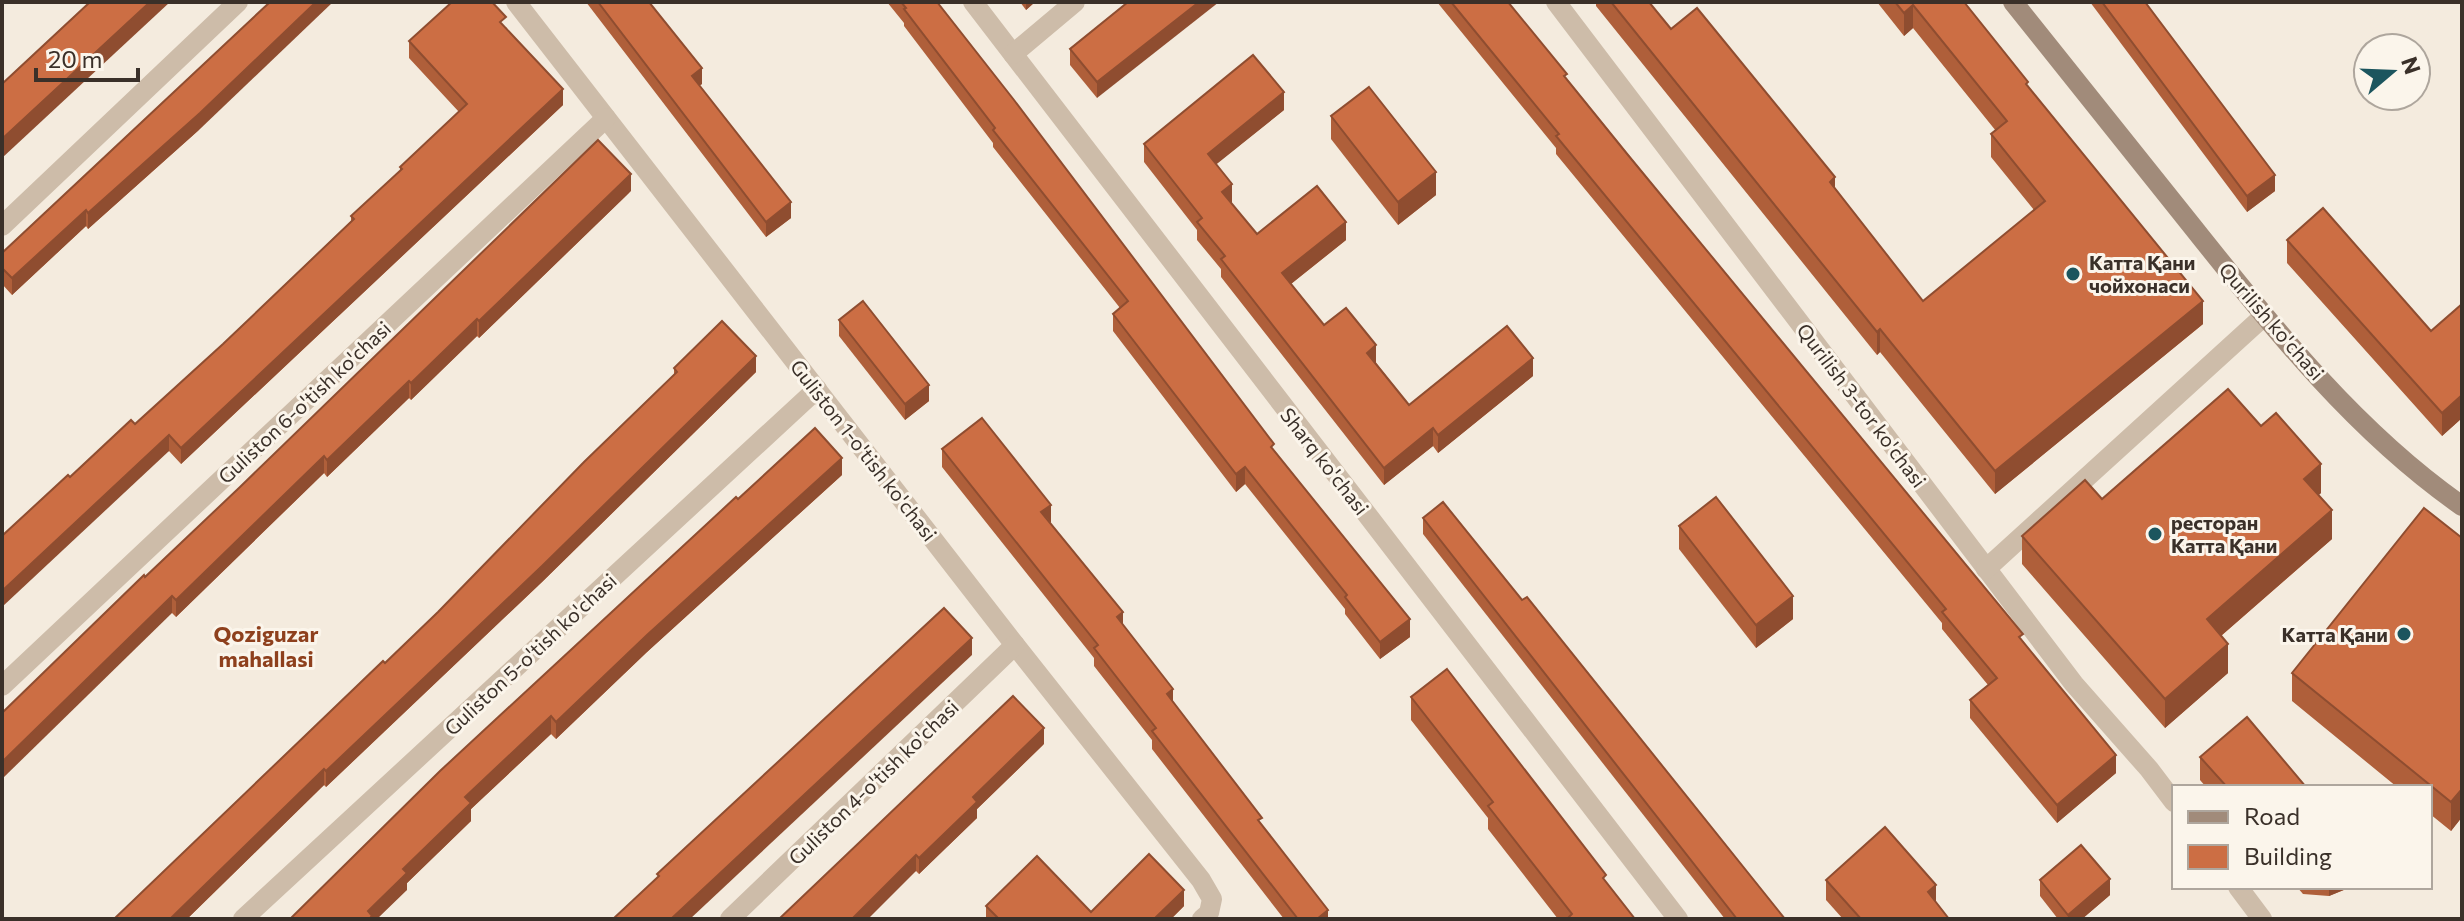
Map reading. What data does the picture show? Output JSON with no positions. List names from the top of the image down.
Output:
{
  "streets": {
    "street": [
      "Qurilish ko'chasi",
      "Guliston 6-o'tish ko'chasi",
      "Qurilish 3-tor ko'chasi",
      "Guliston 1-o'tish ko'chasi",
      "Sharq ko'chasi",
      "Guliston 5-o'tish ko'chasi",
      "Guliston 4-o'tish ko'chasi"
    ]
  },
  "crossings": [
    ["Guliston 6-o'tish ko'chasi", "Guliston 1-o'tish ko'chasi"],
    ["Guliston 1-o'tish ko'chasi", "Guliston 5-o'tish ko'chasi"],
    ["Guliston 1-o'tish ko'chasi", "Guliston 4-o'tish ko'chasi"]
  ],
  "districts": ["Qoziguzar mahallasi"],
  "places": ["Катта Қани чойхонаси", "ресторан Катта Қани", "Катта Қани"],
  "legend": ["Road", "Building"],
  "scale_bar": "20 m",
  "north": "right"
}
